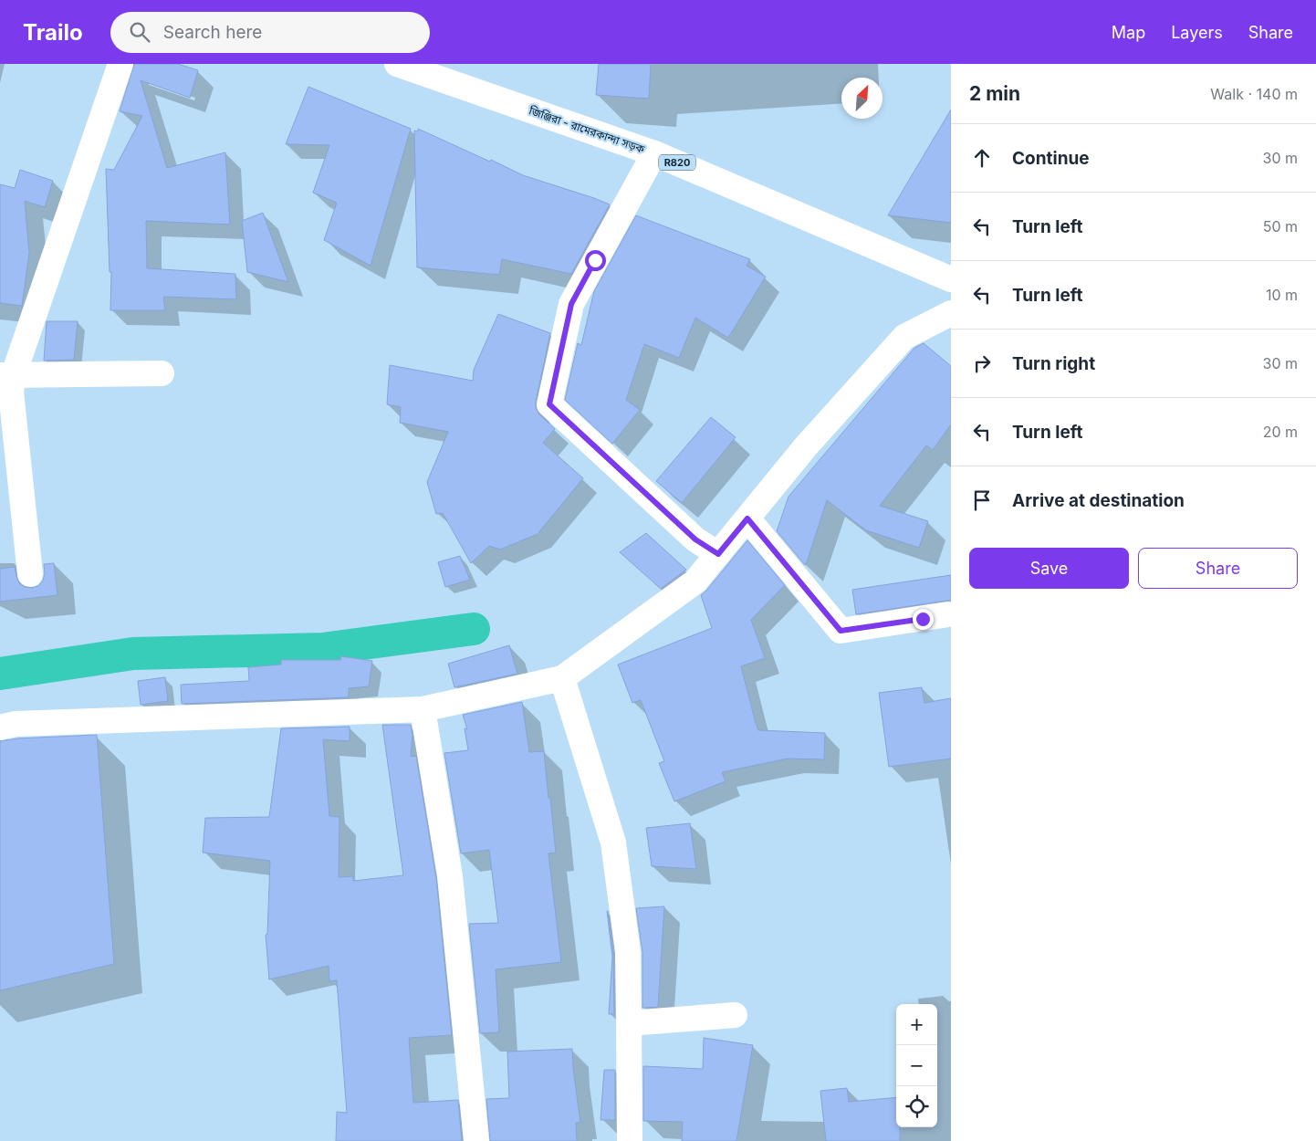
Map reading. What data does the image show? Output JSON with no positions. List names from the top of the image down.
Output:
{
  "streets": {
    "street": ["জিঞ্জিরা - রামেরকান্দা সড়ক", "R820"]
  },
  "north": "top right",
  "page": {
    "header": "Trailo",
    "search": "Search here",
    "nav": ["Map", "Layers", "Share"],
    "heading": ["2 min", "Walk · 140 m"],
    "list": [
      ["Continue", "30 m"],
      ["Turn left", "50 m"],
      ["Turn left", "10 m"],
      ["Turn right", "30 m"],
      ["Turn left", "20 m"],
      "Arrive at destination"
    ],
    "buttons": ["Save", "Share"],
    "map_buttons": ["+", "−"]
  }
}
